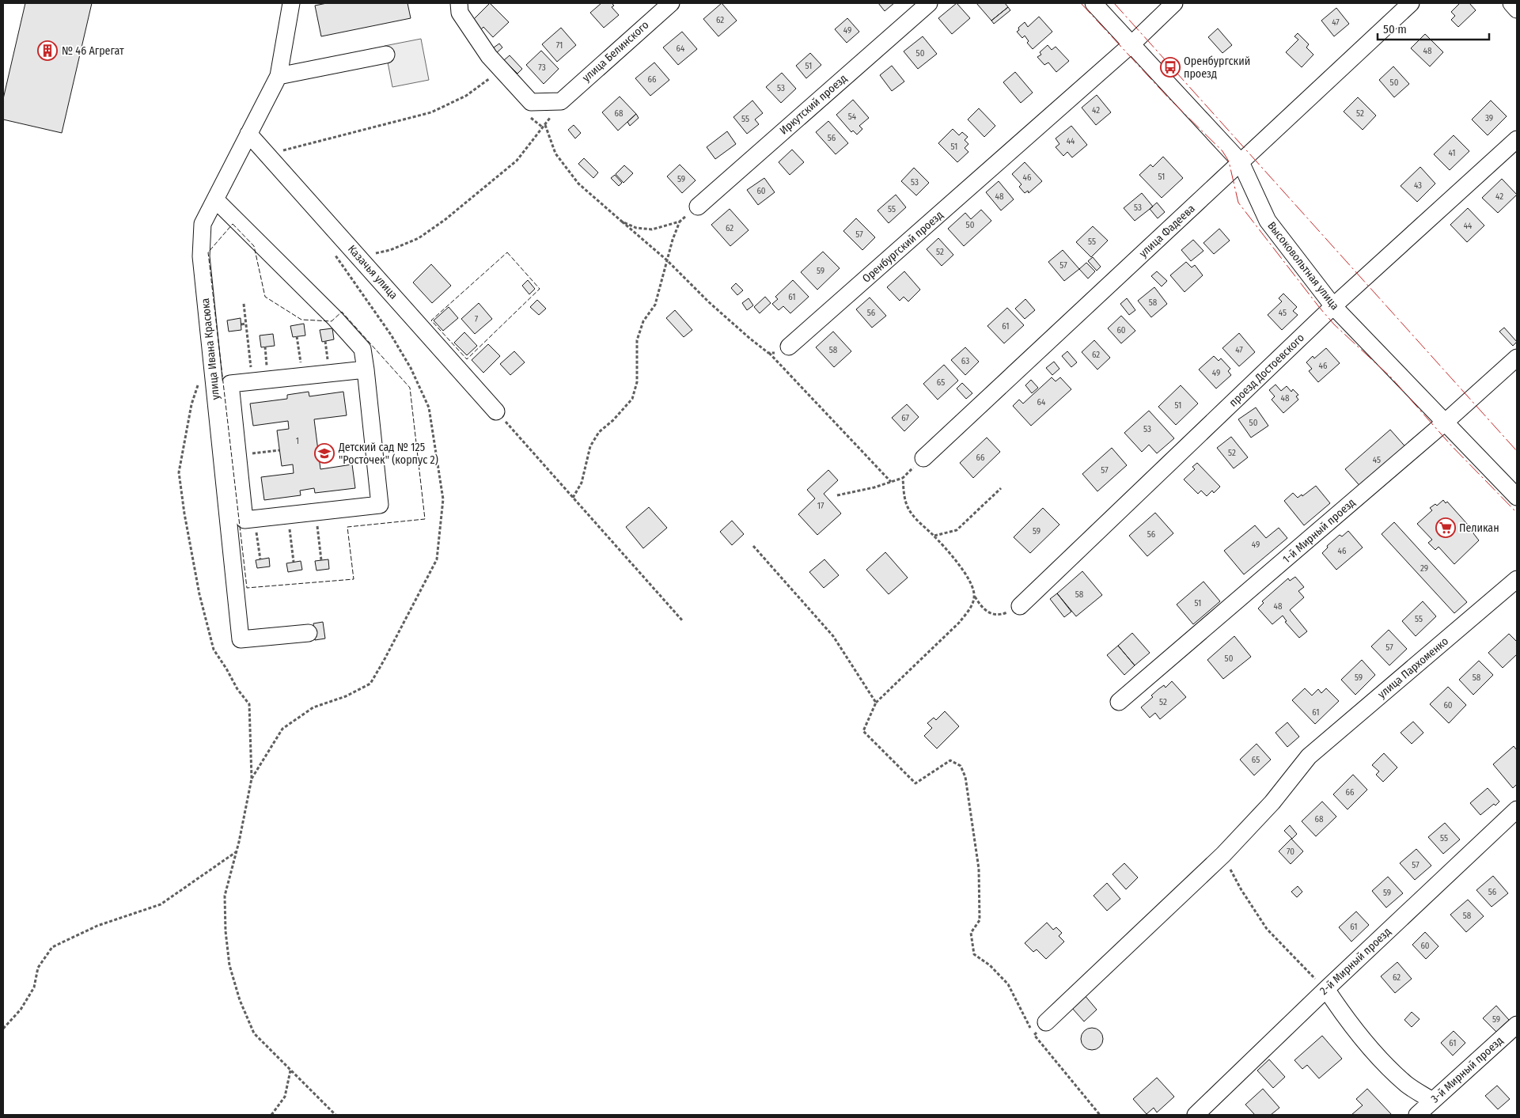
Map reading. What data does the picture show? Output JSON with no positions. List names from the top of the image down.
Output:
{
  "streets": {
    "street": [
      "улица Белинского",
      "Иркутский проезд",
      "улица Фадеева",
      "Оренбургский проезд",
      "Высоковольтная улица",
      "Казачья улица",
      "улица Ивана Красюка",
      "проезд Достоевского",
      "1-й Мирный проезд",
      "улица Пархоменко",
      "2-й Мирный проезд",
      "3-й Мирный проезд"
    ]
  },
  "crossings": [
    ["улица Фадеева", "Высоковольтная улица"],
    ["Оренбургский проезд", "Высоковольтная улица"],
    ["Высоковольтная улица", "проезд Достоевского"],
    ["Высоковольтная улица", "1-й Мирный проезд"],
    ["Казачья улица", "улица Ивана Красюка"]
  ],
  "places": {
    "building": ["№ 46 Агрегат"],
    "bus stop": ["Оренбургский проезд"],
    "school or university": ["Детский сад № 125 \"Росточек\" (корпус 2)"],
    "supermarket": ["Пеликан"]
  },
  "house_numbers": [
    "62",
    "47",
    "49",
    "71",
    "64",
    "48",
    "50",
    "51",
    "73",
    "66",
    "50",
    "53",
    "42",
    "68",
    "52",
    "54",
    "39",
    "55",
    "56",
    "44",
    "51",
    "41",
    "51",
    "46",
    "59",
    "53",
    "43",
    "60",
    "48",
    "42",
    "53",
    "55",
    "50",
    "44",
    "62",
    "57",
    "55",
    "52",
    "57",
    "59",
    "61",
    "58",
    "56",
    "45",
    "7",
    "61",
    "60",
    "58",
    "47",
    "62",
    "63",
    "46",
    "49",
    "65",
    "48",
    "64",
    "51",
    "67",
    "50",
    "53",
    "1",
    "52",
    "66",
    "45",
    "57",
    "17",
    "59",
    "56",
    "49",
    "46",
    "29",
    "58",
    "51",
    "48",
    "55",
    "57",
    "50",
    "59",
    "58",
    "52",
    "60",
    "61",
    "65",
    "66",
    "68",
    "55",
    "70",
    "57",
    "56",
    "59",
    "58",
    "61",
    "60",
    "62",
    "59",
    "61"
  ],
  "scale_bar": "50 m"
}
